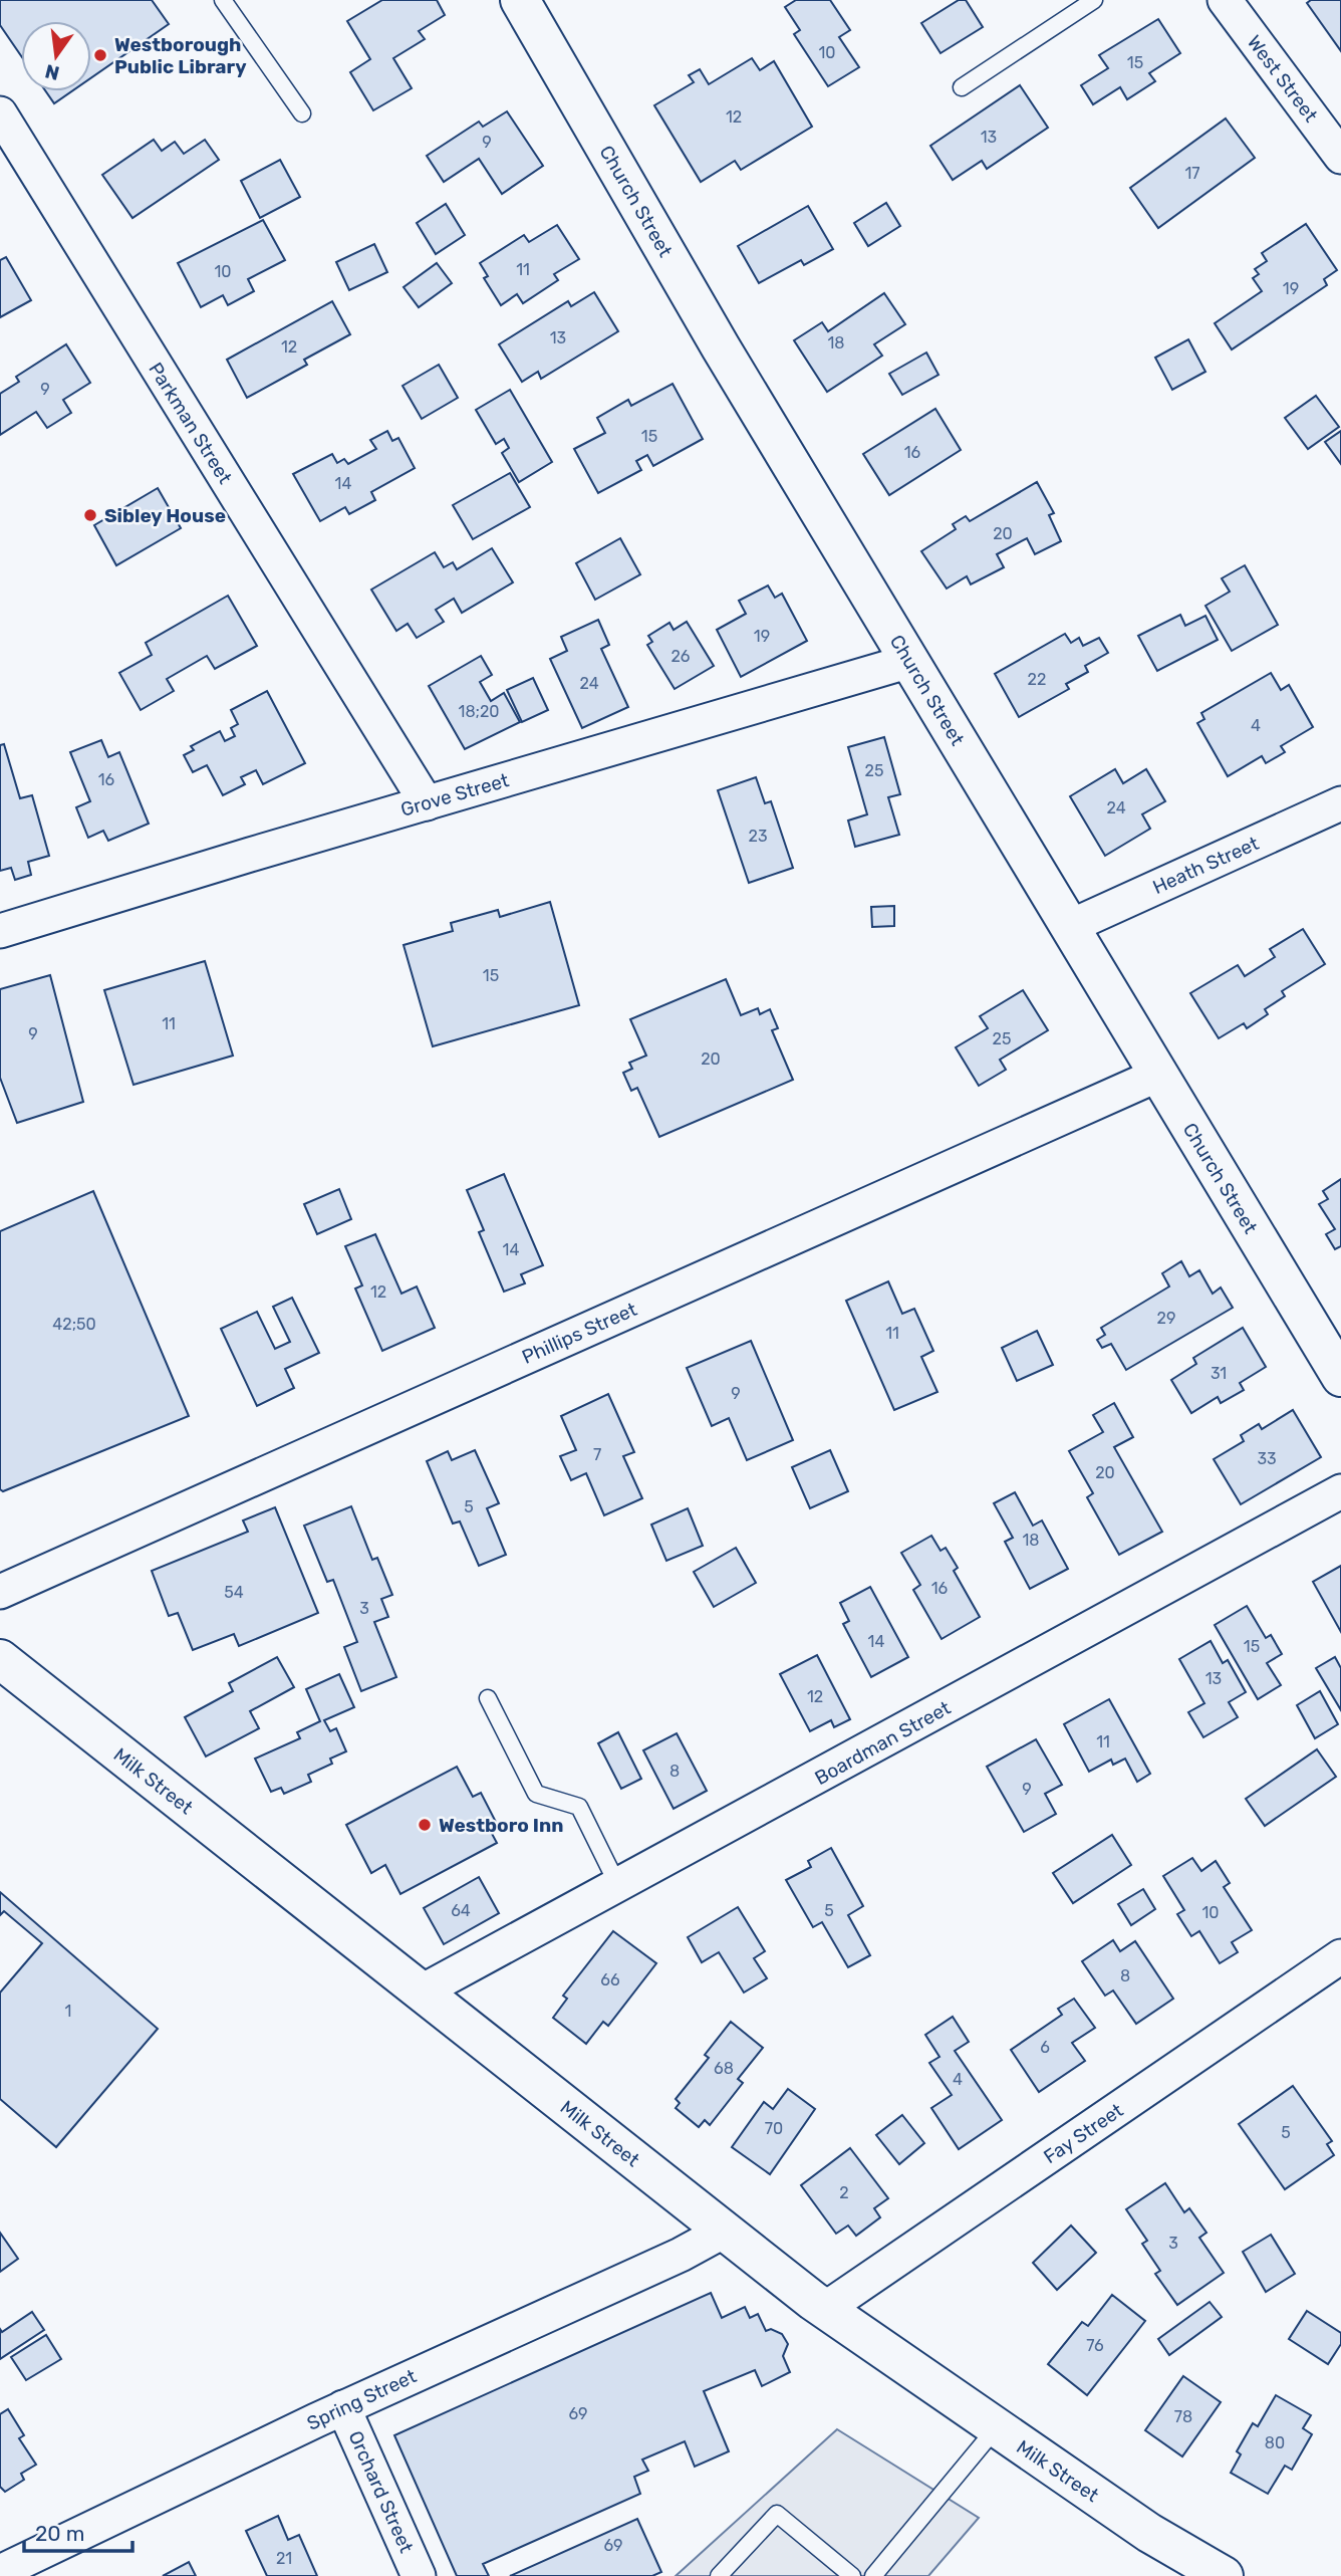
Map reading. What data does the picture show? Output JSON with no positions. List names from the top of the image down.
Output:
{
  "streets": {
    "street": [
      "West Street",
      "Church Street",
      "Parkman Street",
      "Grove Street",
      "Heath Street",
      "Phillips Street",
      "Boardman Street",
      "Milk Street",
      "Fay Street",
      "Spring Street",
      "Orchard Street"
    ]
  },
  "crossings": [
    ["Church Street", "Grove Street"],
    ["Church Street", "Heath Street"],
    ["Church Street", "Phillips Street"],
    ["Parkman Street", "Grove Street"],
    ["Boardman Street", "Milk Street"],
    ["Milk Street", "Fay Street"],
    ["Milk Street", "Spring Street"],
    ["Spring Street", "Orchard Street"]
  ],
  "places": ["Westborough Public Library", "Sibley House", "Westboro Inn"],
  "house_numbers": [
    "10",
    "15",
    "12",
    "13",
    "9",
    "17",
    "11",
    "10",
    "19",
    "13",
    "18",
    "12",
    "9",
    "15",
    "16",
    "14",
    "20",
    "19",
    "26",
    "22",
    "24",
    "18;20",
    "4",
    "25",
    "16",
    "24",
    "23",
    "15",
    "11",
    "9",
    "25",
    "20",
    "14",
    "12",
    "29",
    "42;50",
    "11",
    "31",
    "9",
    "7",
    "33",
    "20",
    "5",
    "18",
    "16",
    "54",
    "3",
    "14",
    "15",
    "13",
    "12",
    "11",
    "8",
    "9",
    "64",
    "5",
    "10",
    "8",
    "66",
    "1",
    "6",
    "68",
    "4",
    "70",
    "5",
    "2",
    "3",
    "76",
    "69",
    "78",
    "80",
    "69",
    "21"
  ],
  "scale_bar": "20 m",
  "north": "bottom"
}
